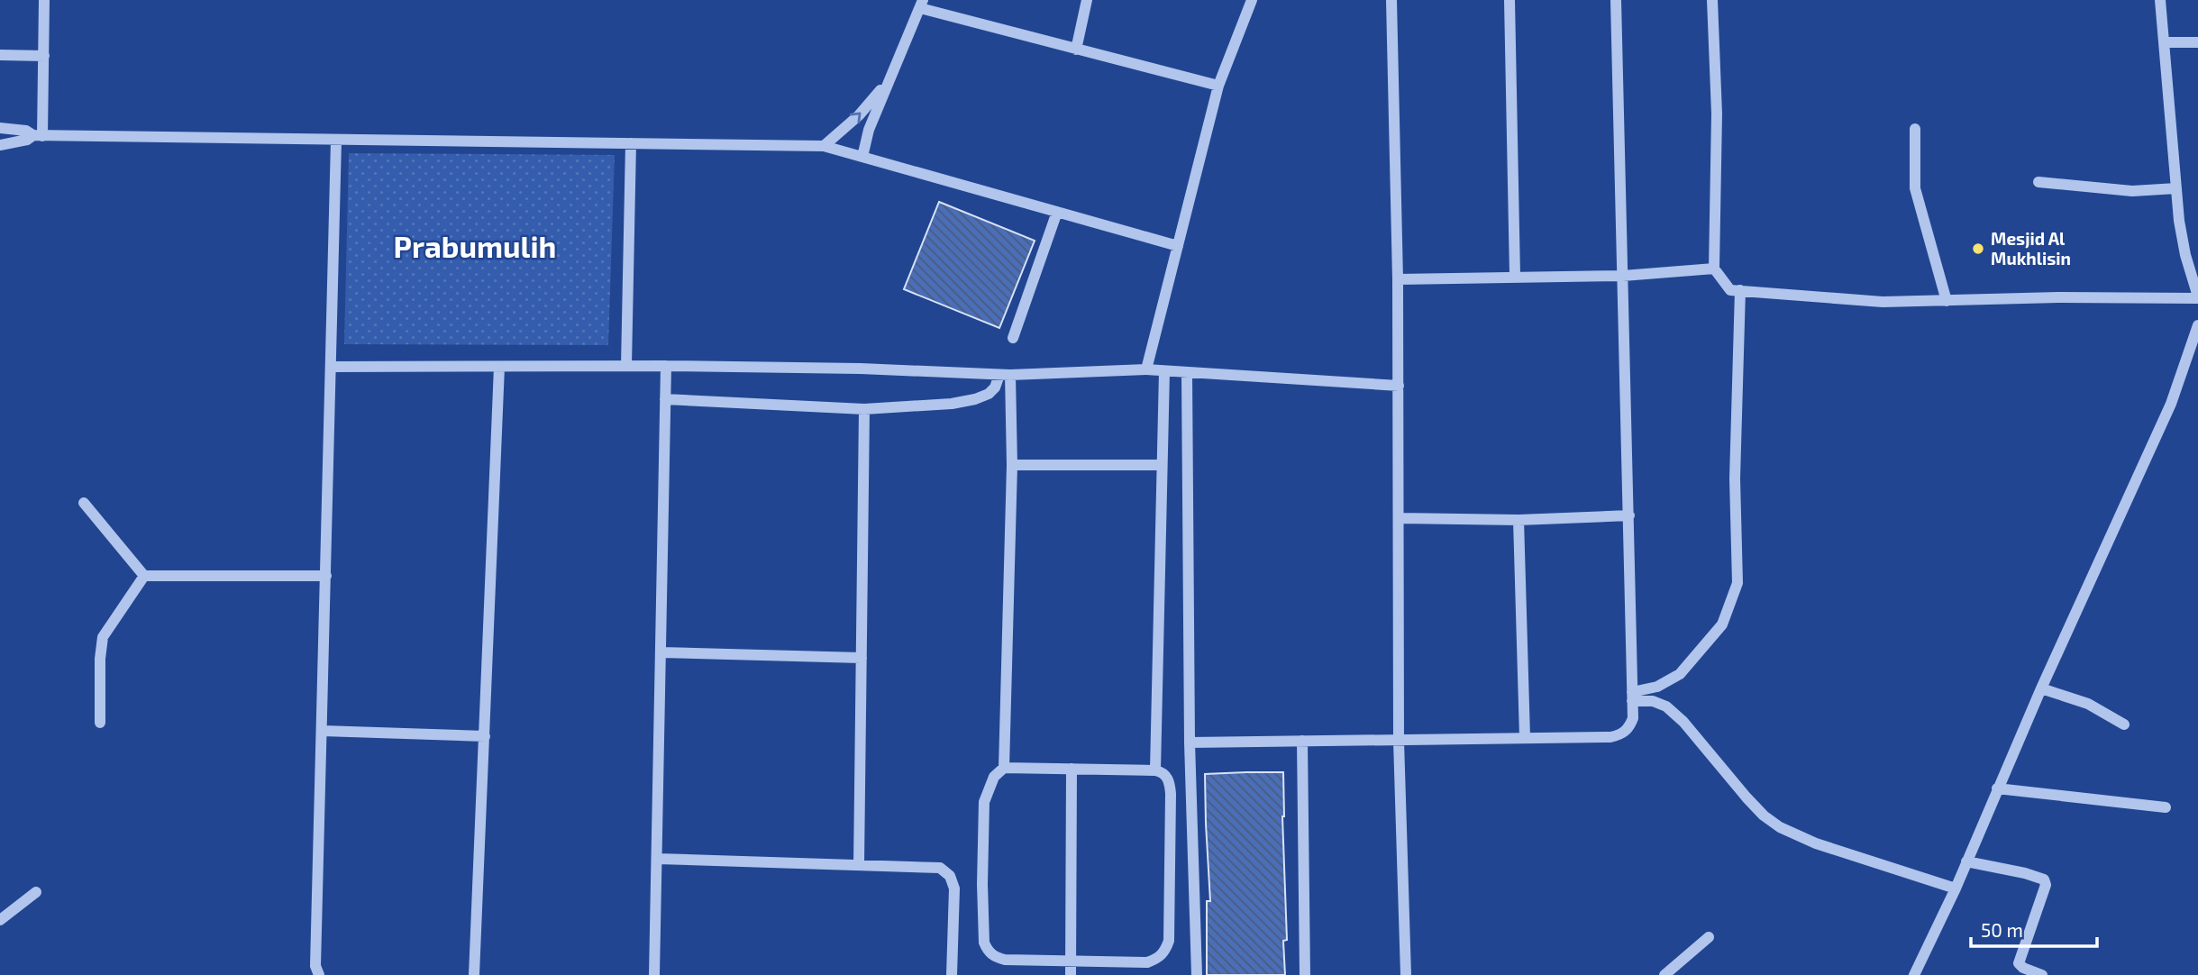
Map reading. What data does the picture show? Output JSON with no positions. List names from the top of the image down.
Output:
{
  "districts": ["Prabumulih"],
  "places": ["Mesjid Al Mukhlisin"],
  "scale_bar": "50 m"
}
